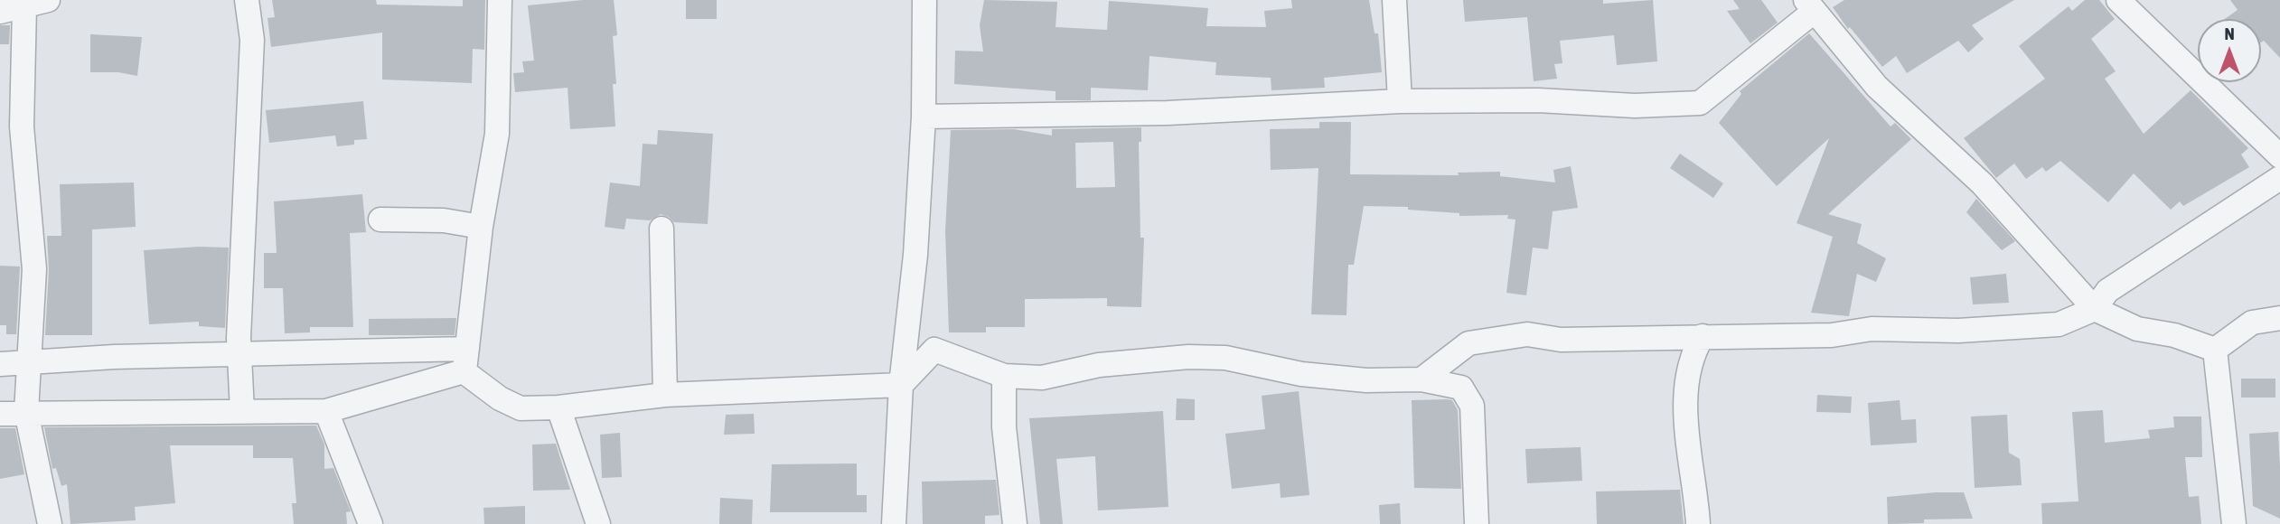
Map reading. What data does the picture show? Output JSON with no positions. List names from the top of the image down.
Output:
{
  "north": "top"
}
